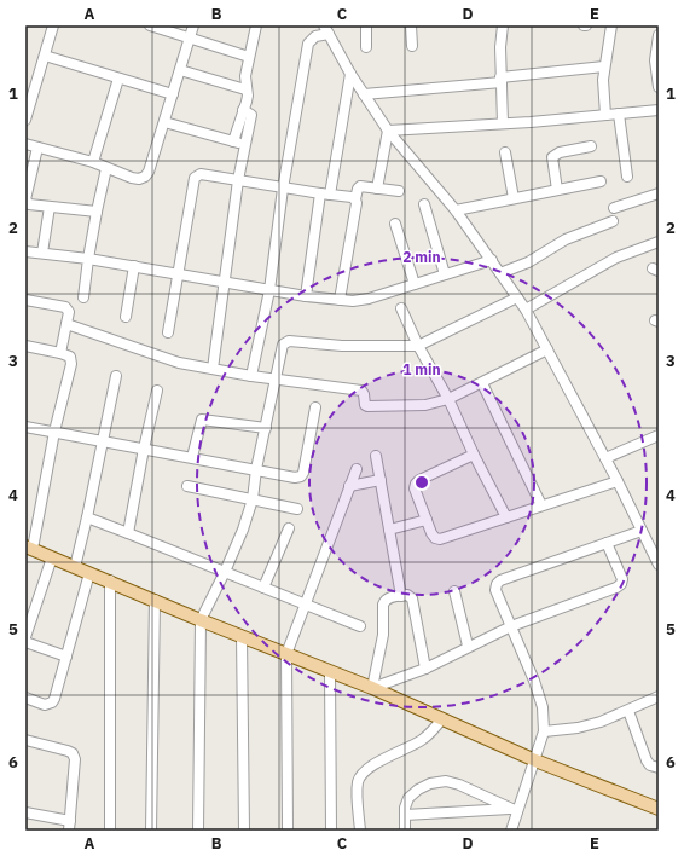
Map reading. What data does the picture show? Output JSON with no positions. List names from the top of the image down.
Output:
{
  "grid": {
    "columns": [
      "A",
      "B",
      "C",
      "D",
      "E"
    ],
    "rows": [
      "1",
      "2",
      "3",
      "4",
      "5",
      "6"
    ]
  },
  "rings": ["2 min", "1 min"]
}
